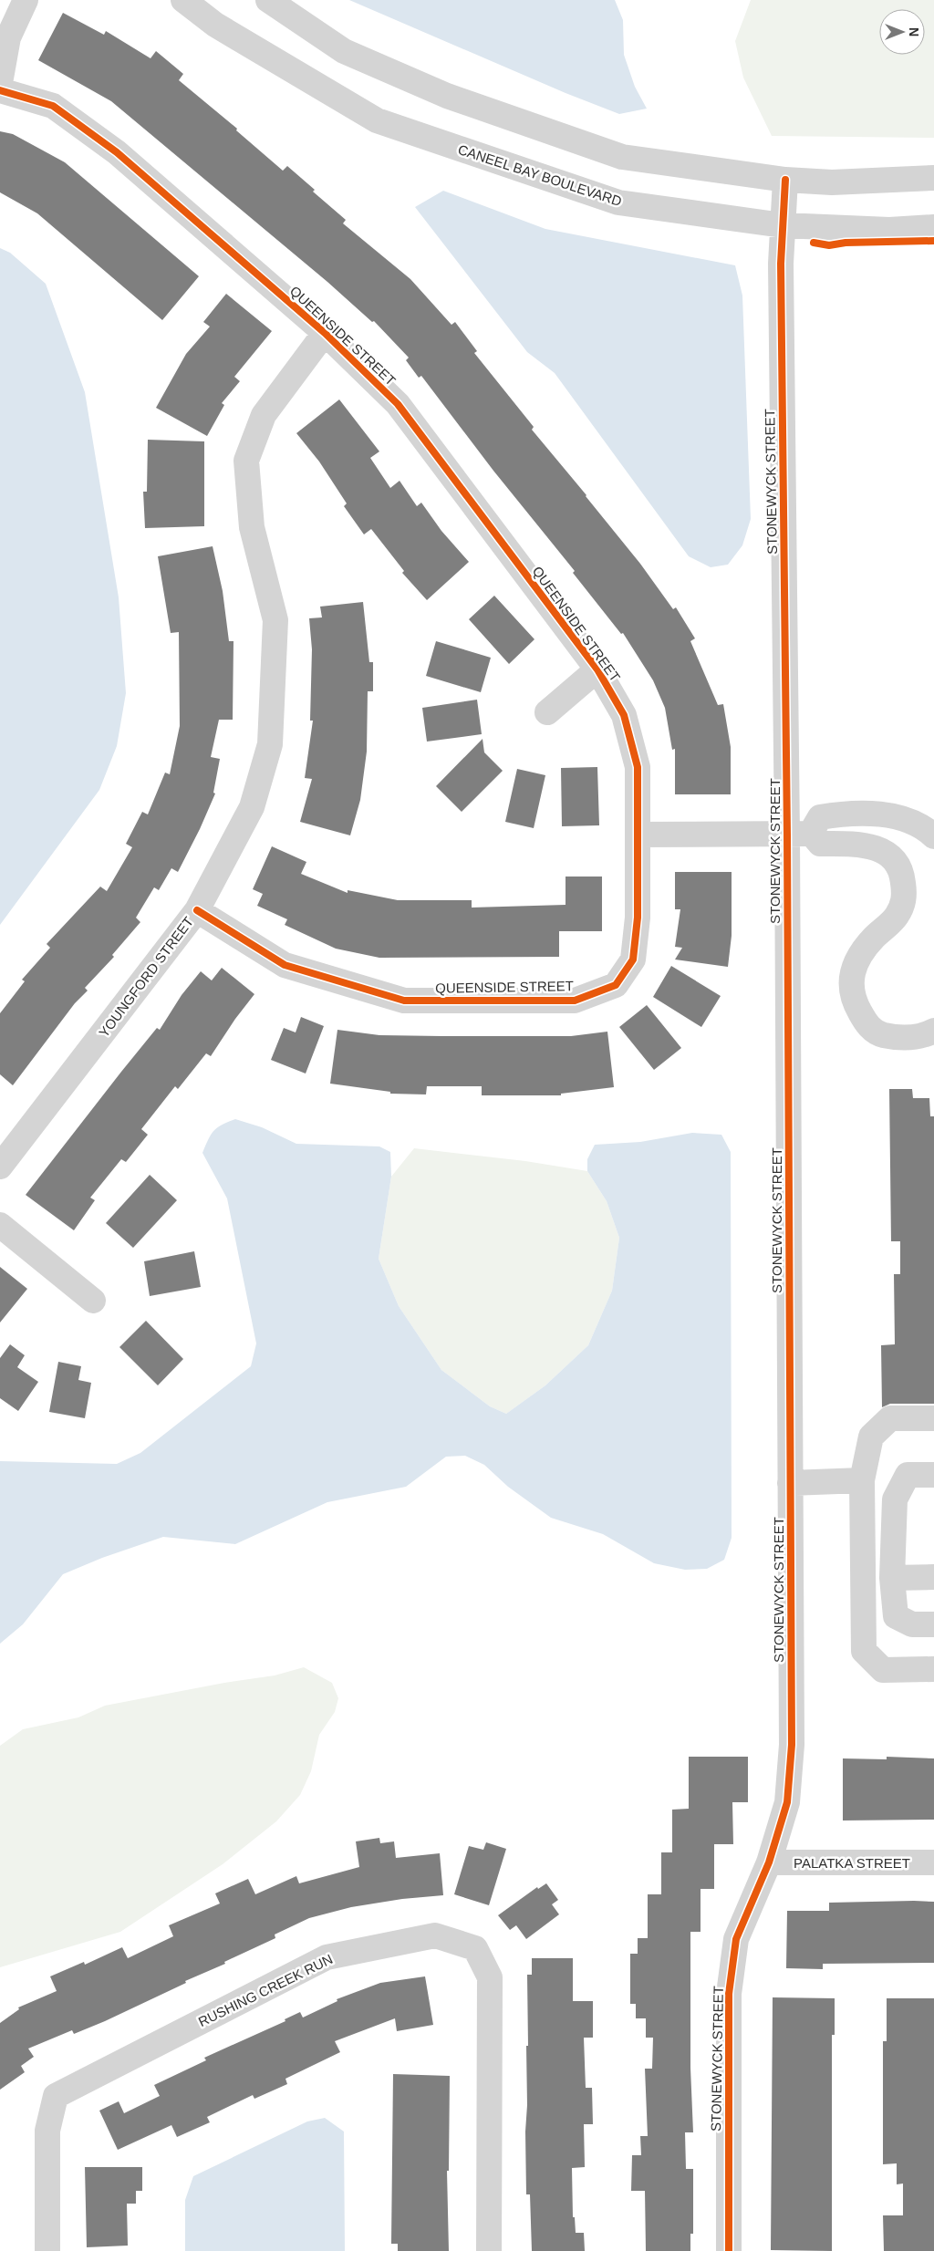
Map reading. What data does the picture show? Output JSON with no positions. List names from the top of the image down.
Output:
{
  "streets": {
    "street": [
      "CANEEL BAY BOULEVARD",
      "QUEENSIDE STREET",
      "STONEWYCK STREET",
      "YOUNGFORD STREET",
      "PALATKA STREET",
      "RUSHING CREEK RUN"
    ]
  },
  "crossings": [
    ["CANEEL BAY BOULEVARD", "STONEWYCK STREET"],
    ["QUEENSIDE STREET", "YOUNGFORD STREET"],
    ["STONEWYCK STREET", "PALATKA STREET"]
  ],
  "north": "right"
}
